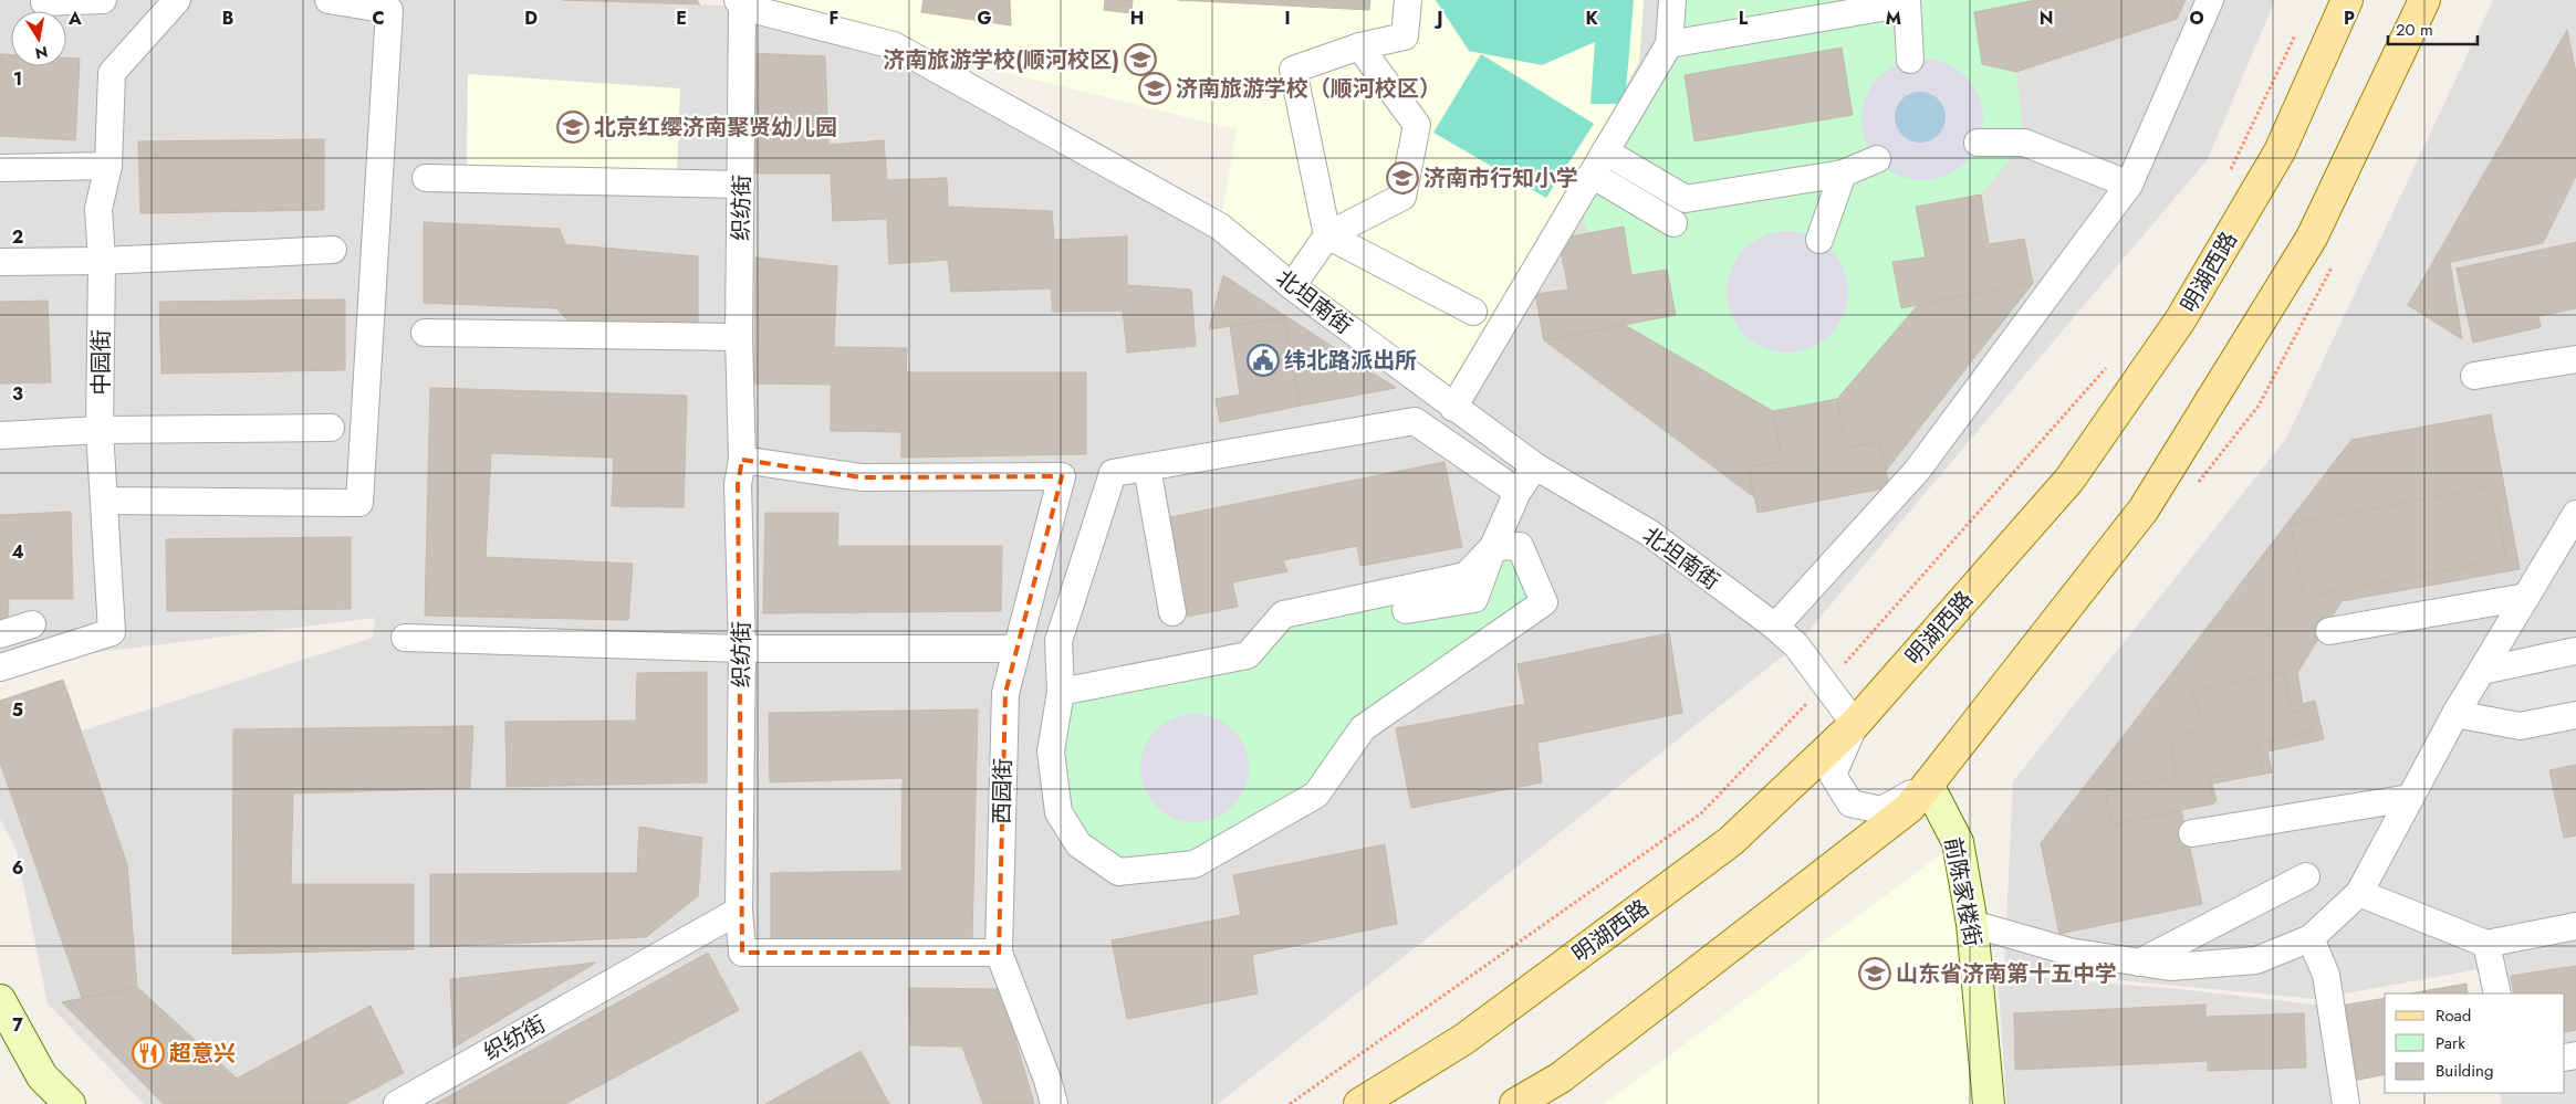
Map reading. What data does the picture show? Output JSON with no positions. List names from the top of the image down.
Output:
{
  "streets": {
    "main road": ["明湖西路"],
    "street": [
      "织纺街",
      "北坦南街",
      "中园街",
      "西园街",
      "前陈家楼街"
    ]
  },
  "crossings": [
    ["织纺街", "北坦南街"],
    ["织纺街", "西园街"],
    ["明湖西路", "北坦南街"]
  ],
  "places": {
    "school or university": [
      "济南旅游学校(顺河校区)",
      "济南旅游学校（顺河校区）",
      "北京红缨济南聚贤幼儿园",
      "济南市行知小学",
      "山东省济南第十五中学"
    ],
    "public building": ["纬北路派出所"],
    "restaurant": ["超意兴"]
  },
  "legend": ["Road", "Park", "Building"],
  "scale_bar": "20 m",
  "north": "bottom",
  "grid": {
    "columns": [
      "A",
      "B",
      "C",
      "D",
      "E",
      "F",
      "G",
      "H",
      "I",
      "J",
      "K",
      "L",
      "M",
      "N",
      "O",
      "P"
    ],
    "rows": [
      "1",
      "2",
      "3",
      "4",
      "5",
      "6",
      "7"
    ]
  }
}
